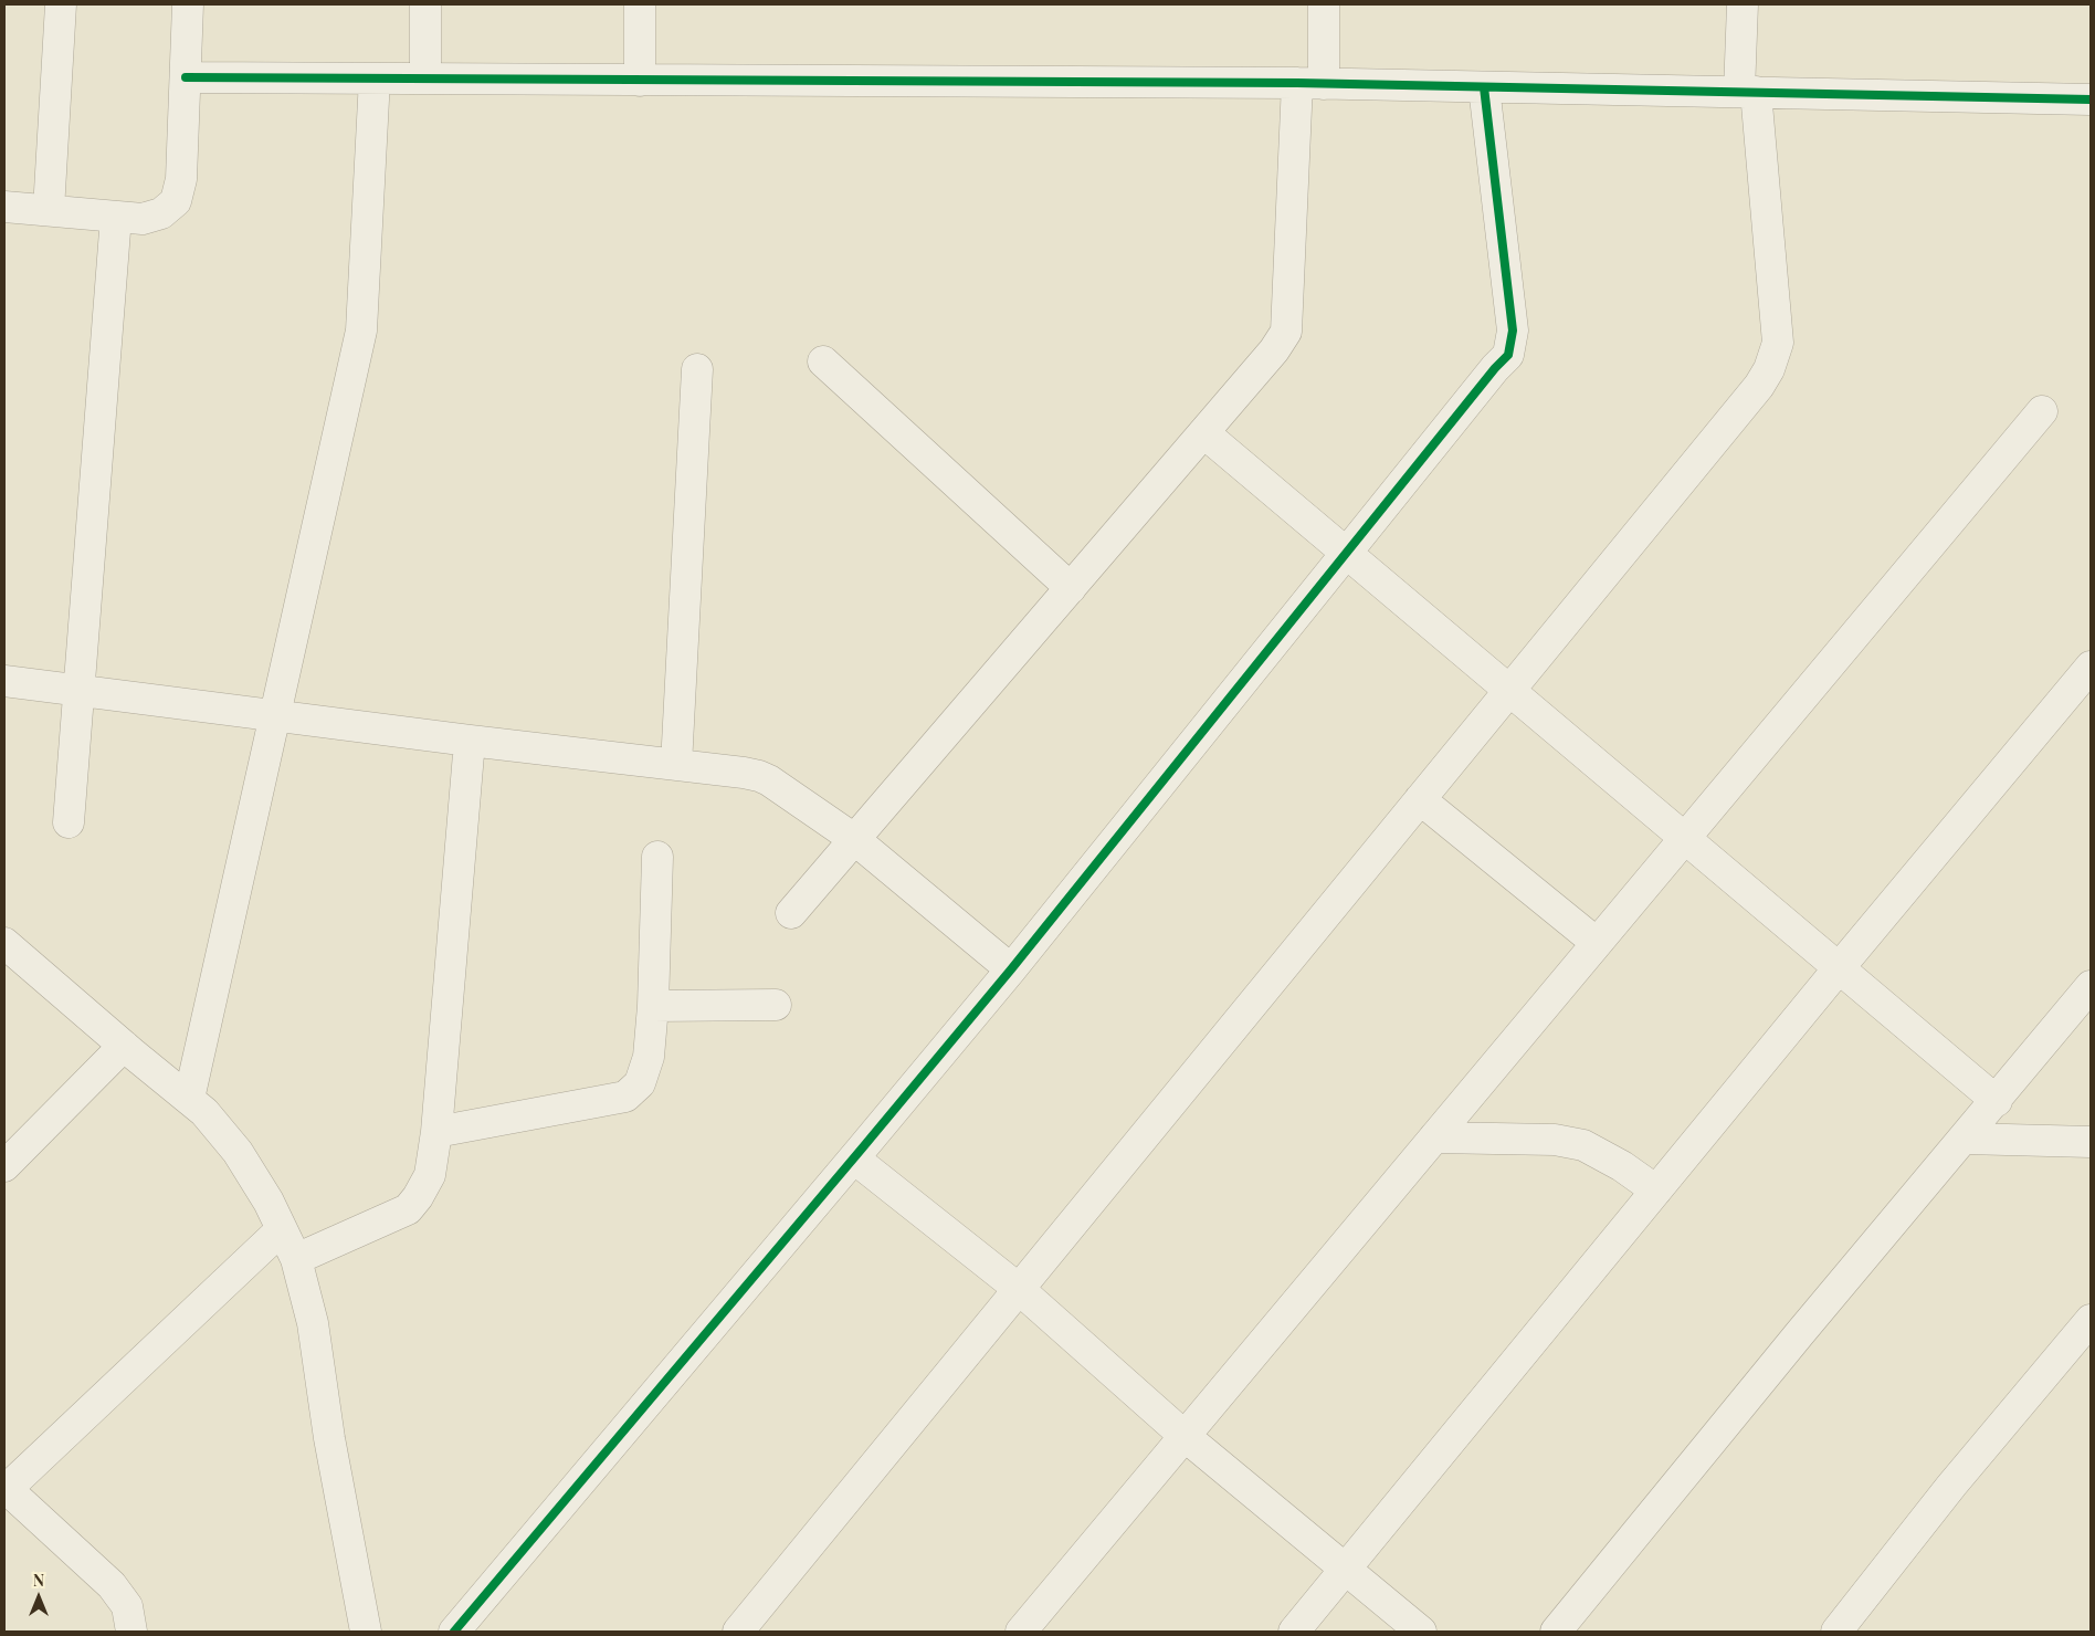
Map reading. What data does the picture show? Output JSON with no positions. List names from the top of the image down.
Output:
{
  "north": "top"
}
